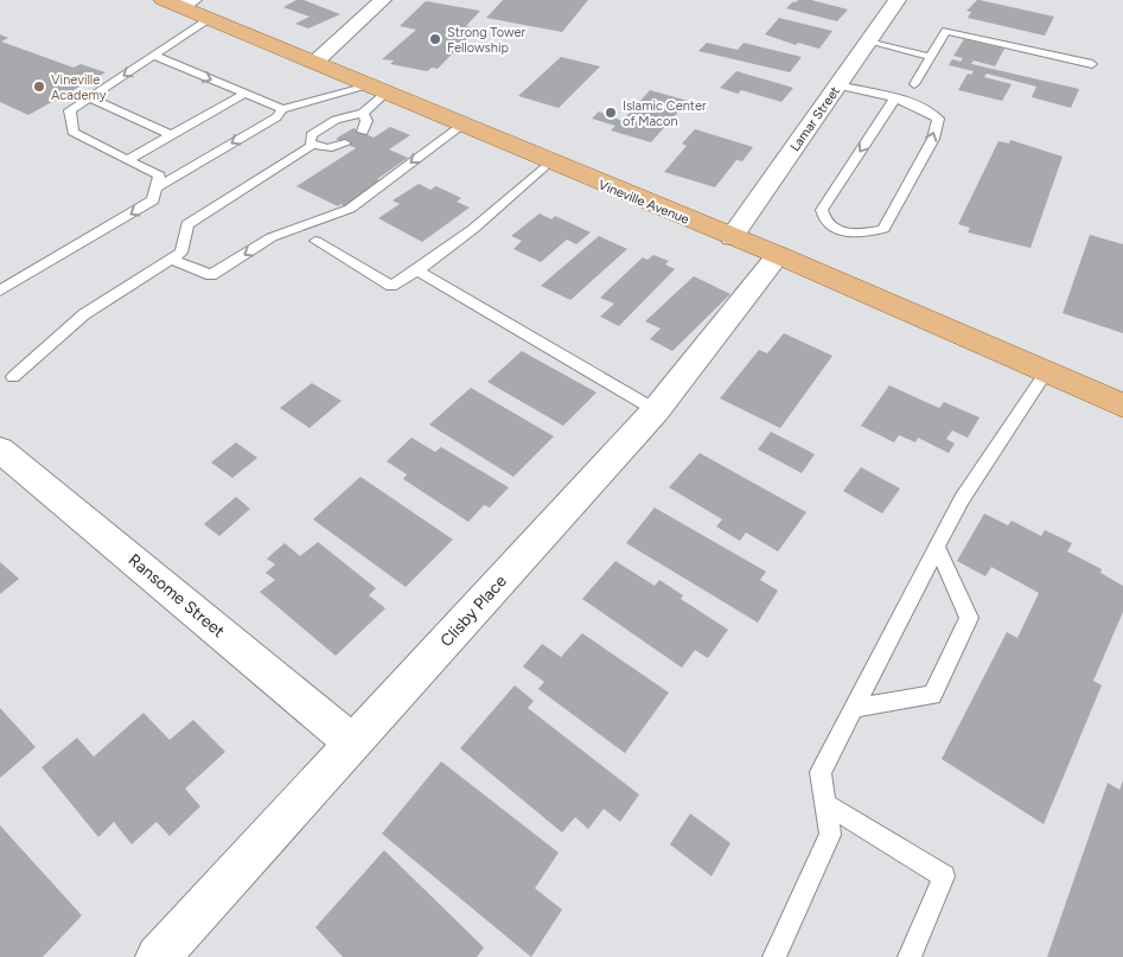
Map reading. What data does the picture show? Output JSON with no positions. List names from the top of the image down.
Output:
{
  "streets": {
    "main road": ["Vineville Avenue"],
    "street": ["Lamar Street", "Ransome Street", "Clisby Place"]
  },
  "crossings": [
    ["Lamar Street", "Vineville Avenue"],
    ["Vineville Avenue", "Clisby Place"],
    ["Ransome Street", "Clisby Place"]
  ],
  "places": ["Strong Tower Fellowship", "Vineville Academy", "Islamic Center of Macon"]
}
